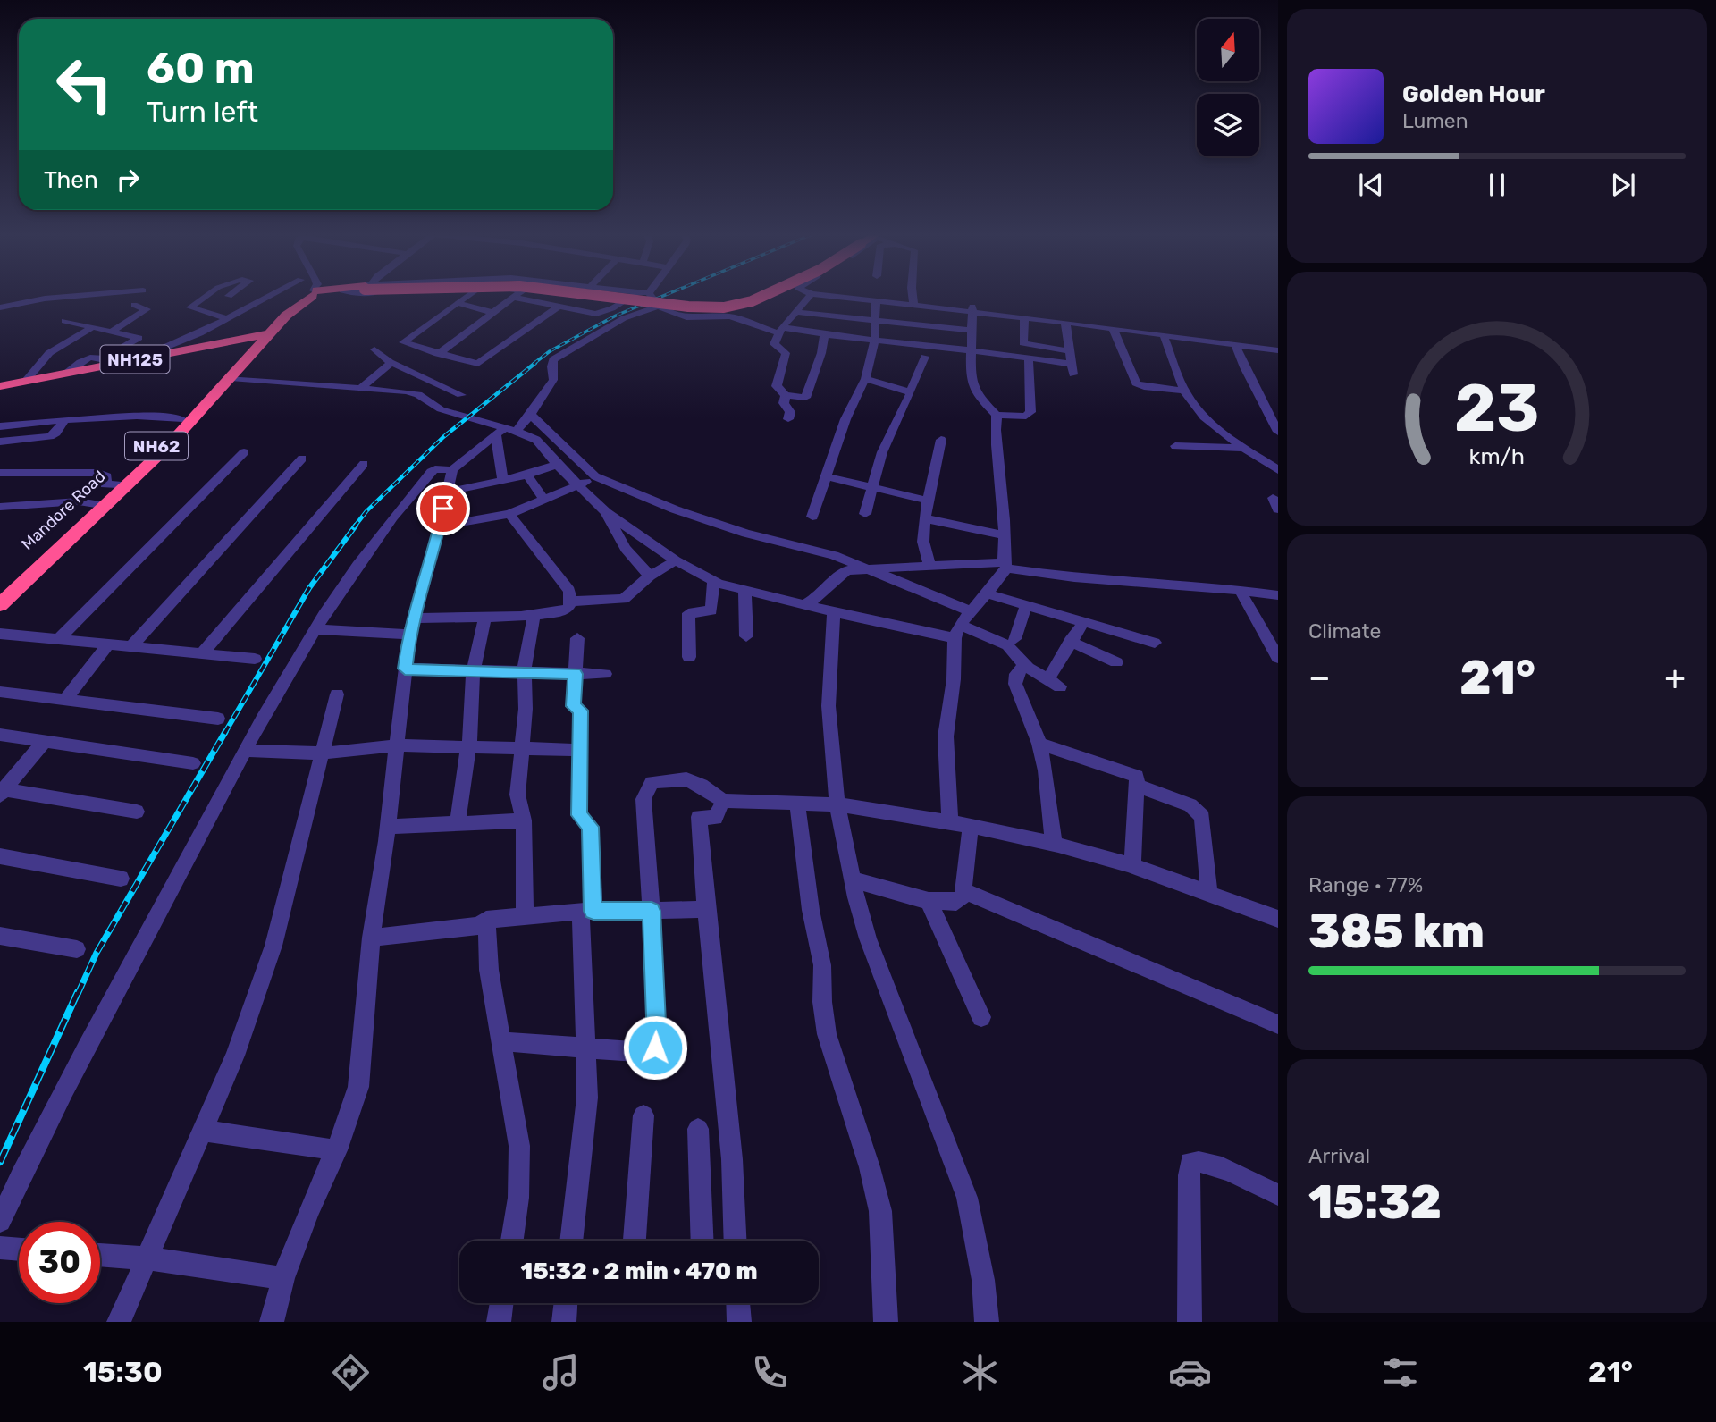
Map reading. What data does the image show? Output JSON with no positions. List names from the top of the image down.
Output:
{
  "streets": {
    "highway": ["NH125", "NH62", "Mandore Road"]
  },
  "crossings": [
    ["NH125", "Mandore Road"]
  ],
  "north": "top",
  "page": {
    "turn": ["60 m", "Turn left"],
    "song": ["Golden Hour", "Lumen"],
    "then": "Then",
    "tile": [
      "Climate",
      ["Range · 77%", "385 km"],
      ["Arrival", "15:32"]
    ],
    "heat": ["−", "21°", "+"],
    "limit": "30",
    "trip": "15:32 · 2 min · 470 m",
    "tabs": ["15:30", "21°"],
    "gauge": ["23", "km/h"]
  }
}
